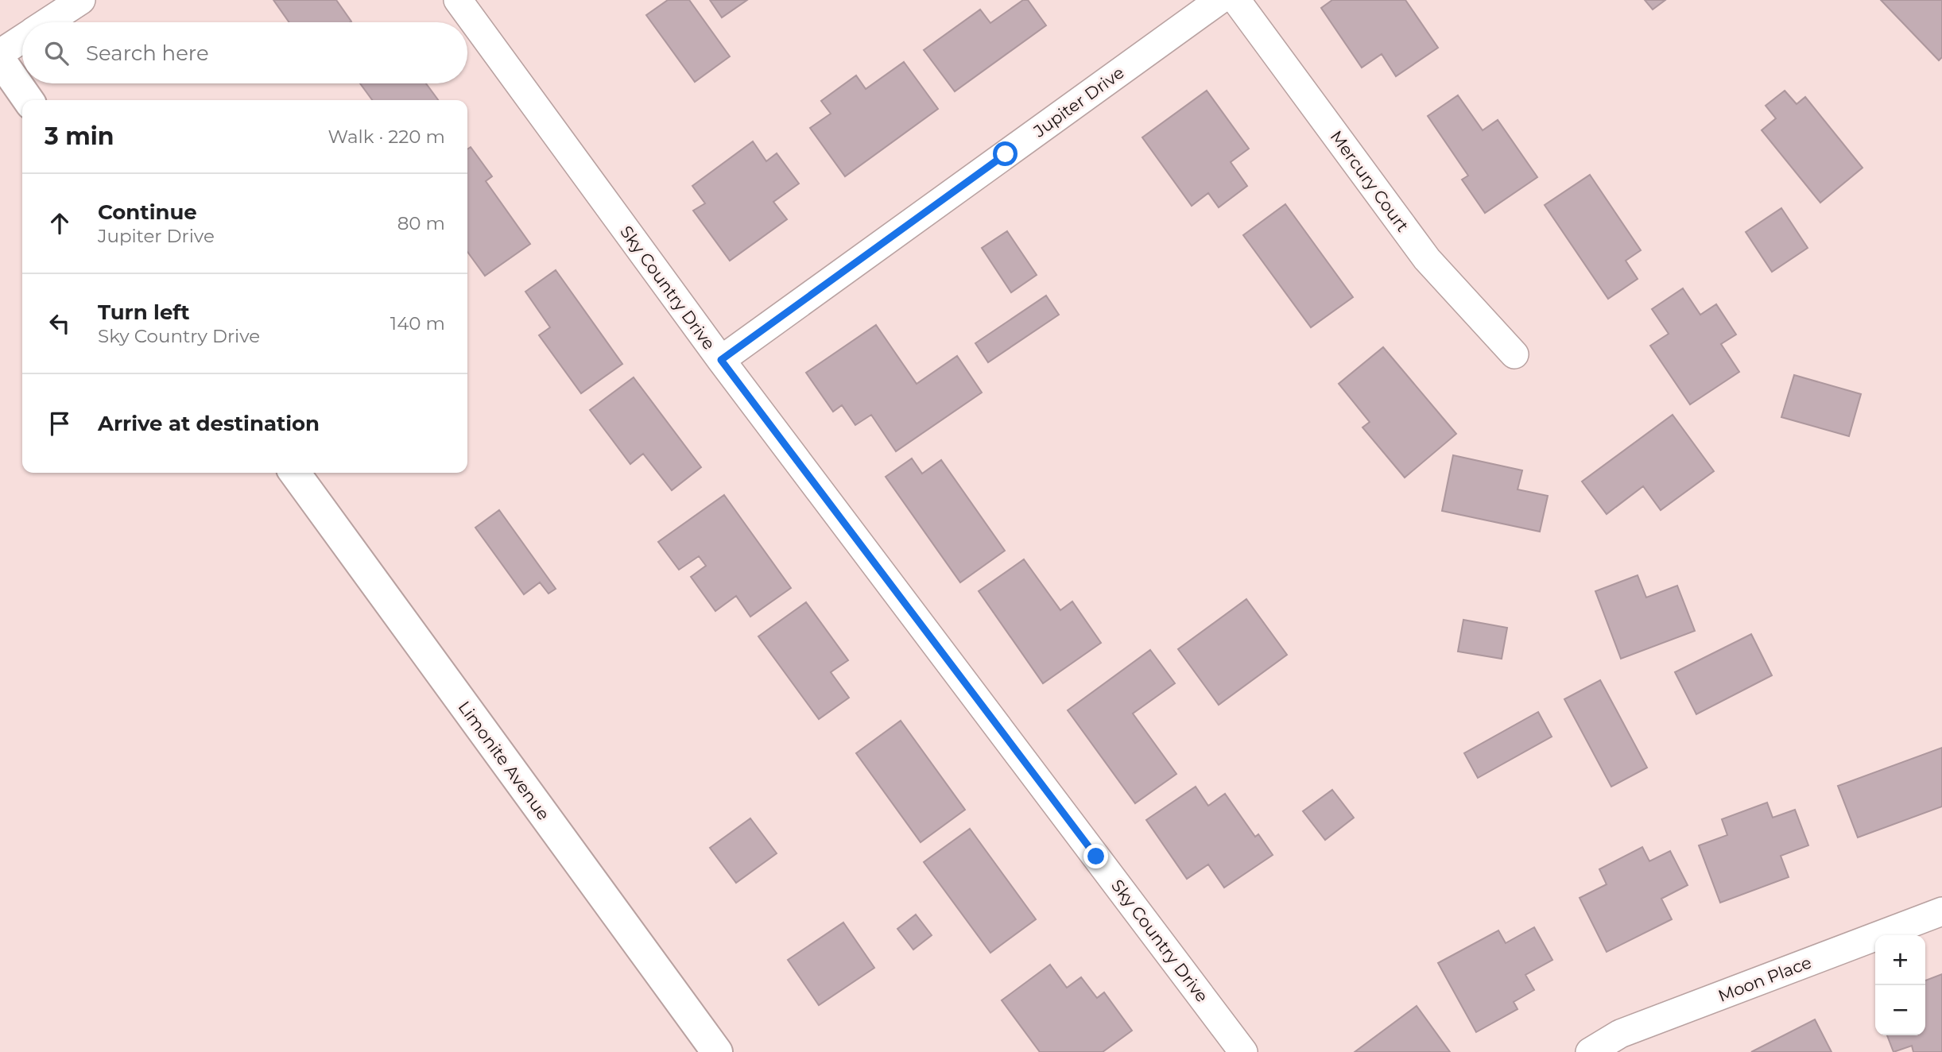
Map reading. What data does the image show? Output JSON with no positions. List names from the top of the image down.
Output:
{
  "streets": {
    "main road": ["Limonite Avenue"],
    "street": [
      "Jupiter Drive",
      "Mercury Court",
      "Sky Country Drive",
      "Moon Place"
    ]
  },
  "crossings": [
    ["Jupiter Drive", "Sky Country Drive"]
  ],
  "page": {
    "search": "Search here",
    "heading": ["3 min", "Walk · 220 m"],
    "list": [
      ["Continue", "Jupiter Drive", "80 m"],
      ["Turn left", "Sky Country Drive", "140 m"],
      "Arrive at destination"
    ],
    "map_buttons": ["+", "−"]
  }
}
